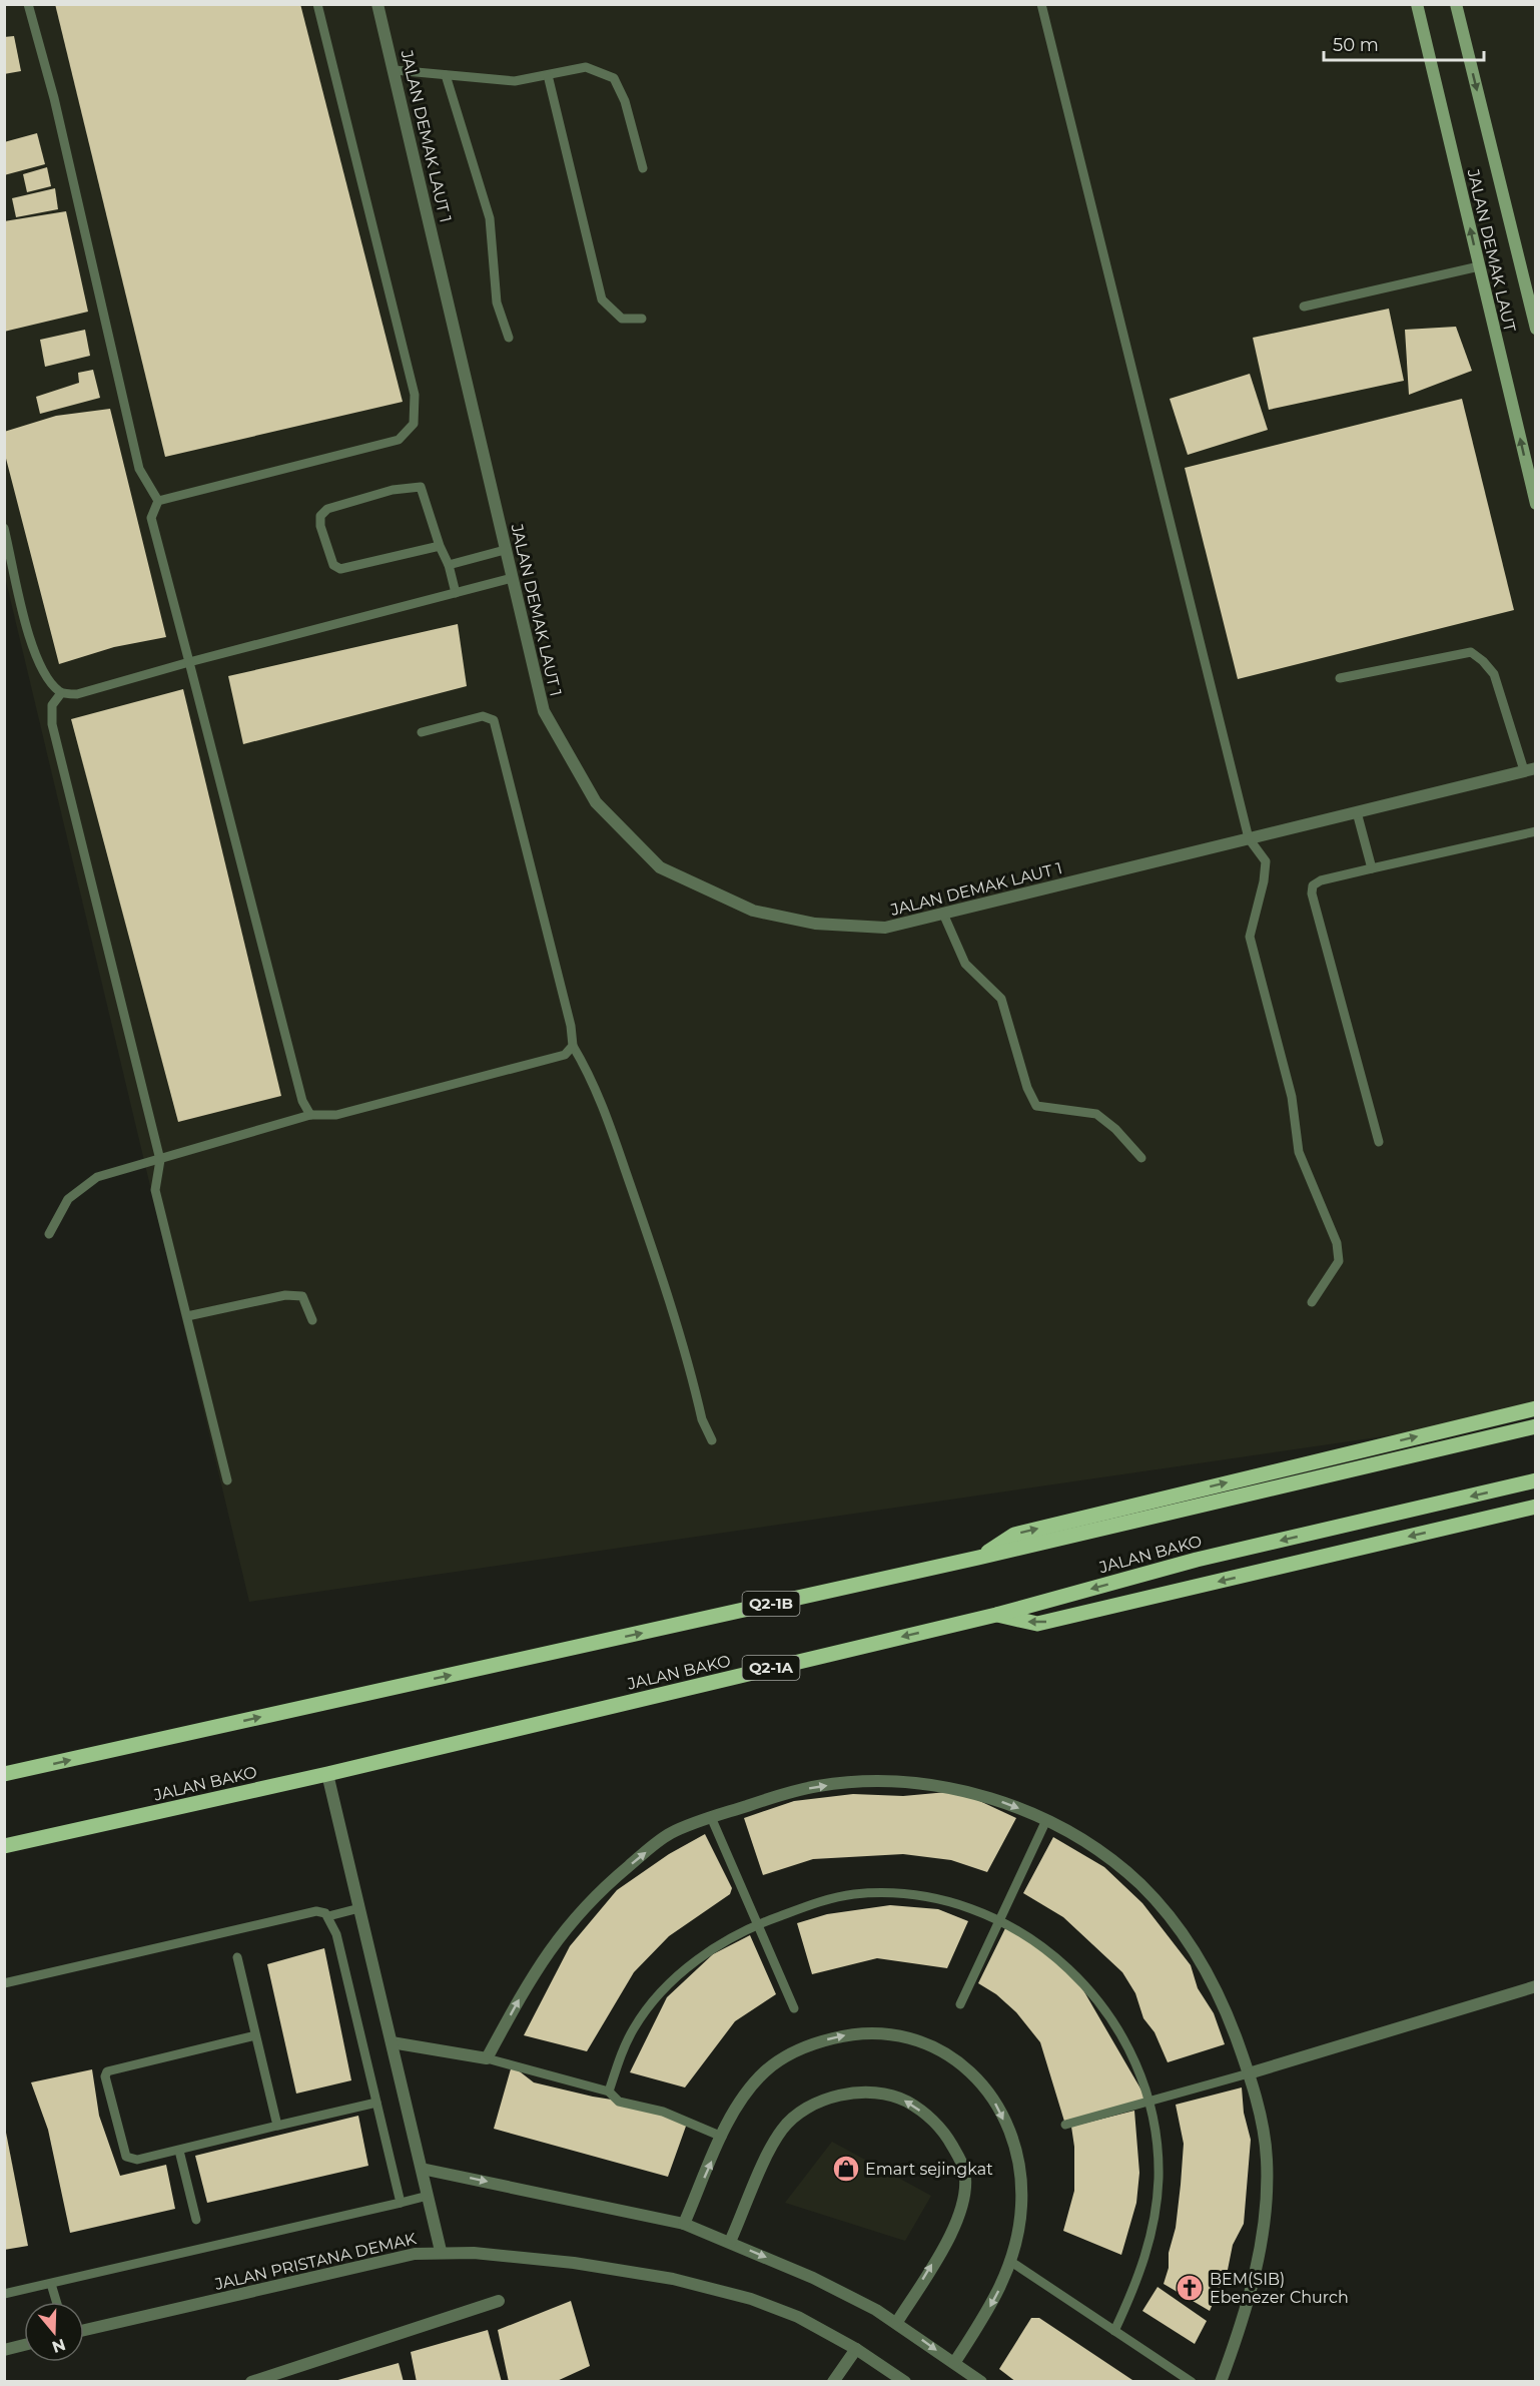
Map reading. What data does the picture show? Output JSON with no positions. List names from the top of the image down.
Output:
{
  "streets": {
    "main road": [
      "JALAN DEMAK LAUT",
      "JALAN BAKO",
      "Q2-1B",
      "Q2-1A"
    ],
    "street": ["JALAN DEMAK LAUT 1", "JALAN PRISTANA DEMAK"]
  },
  "places": {
    "shop": ["Emart sejingkat"],
    "church": ["BEM(SIB) Ebenezer Church"]
  },
  "scale_bar": "50 m",
  "north": "bottom"
}
